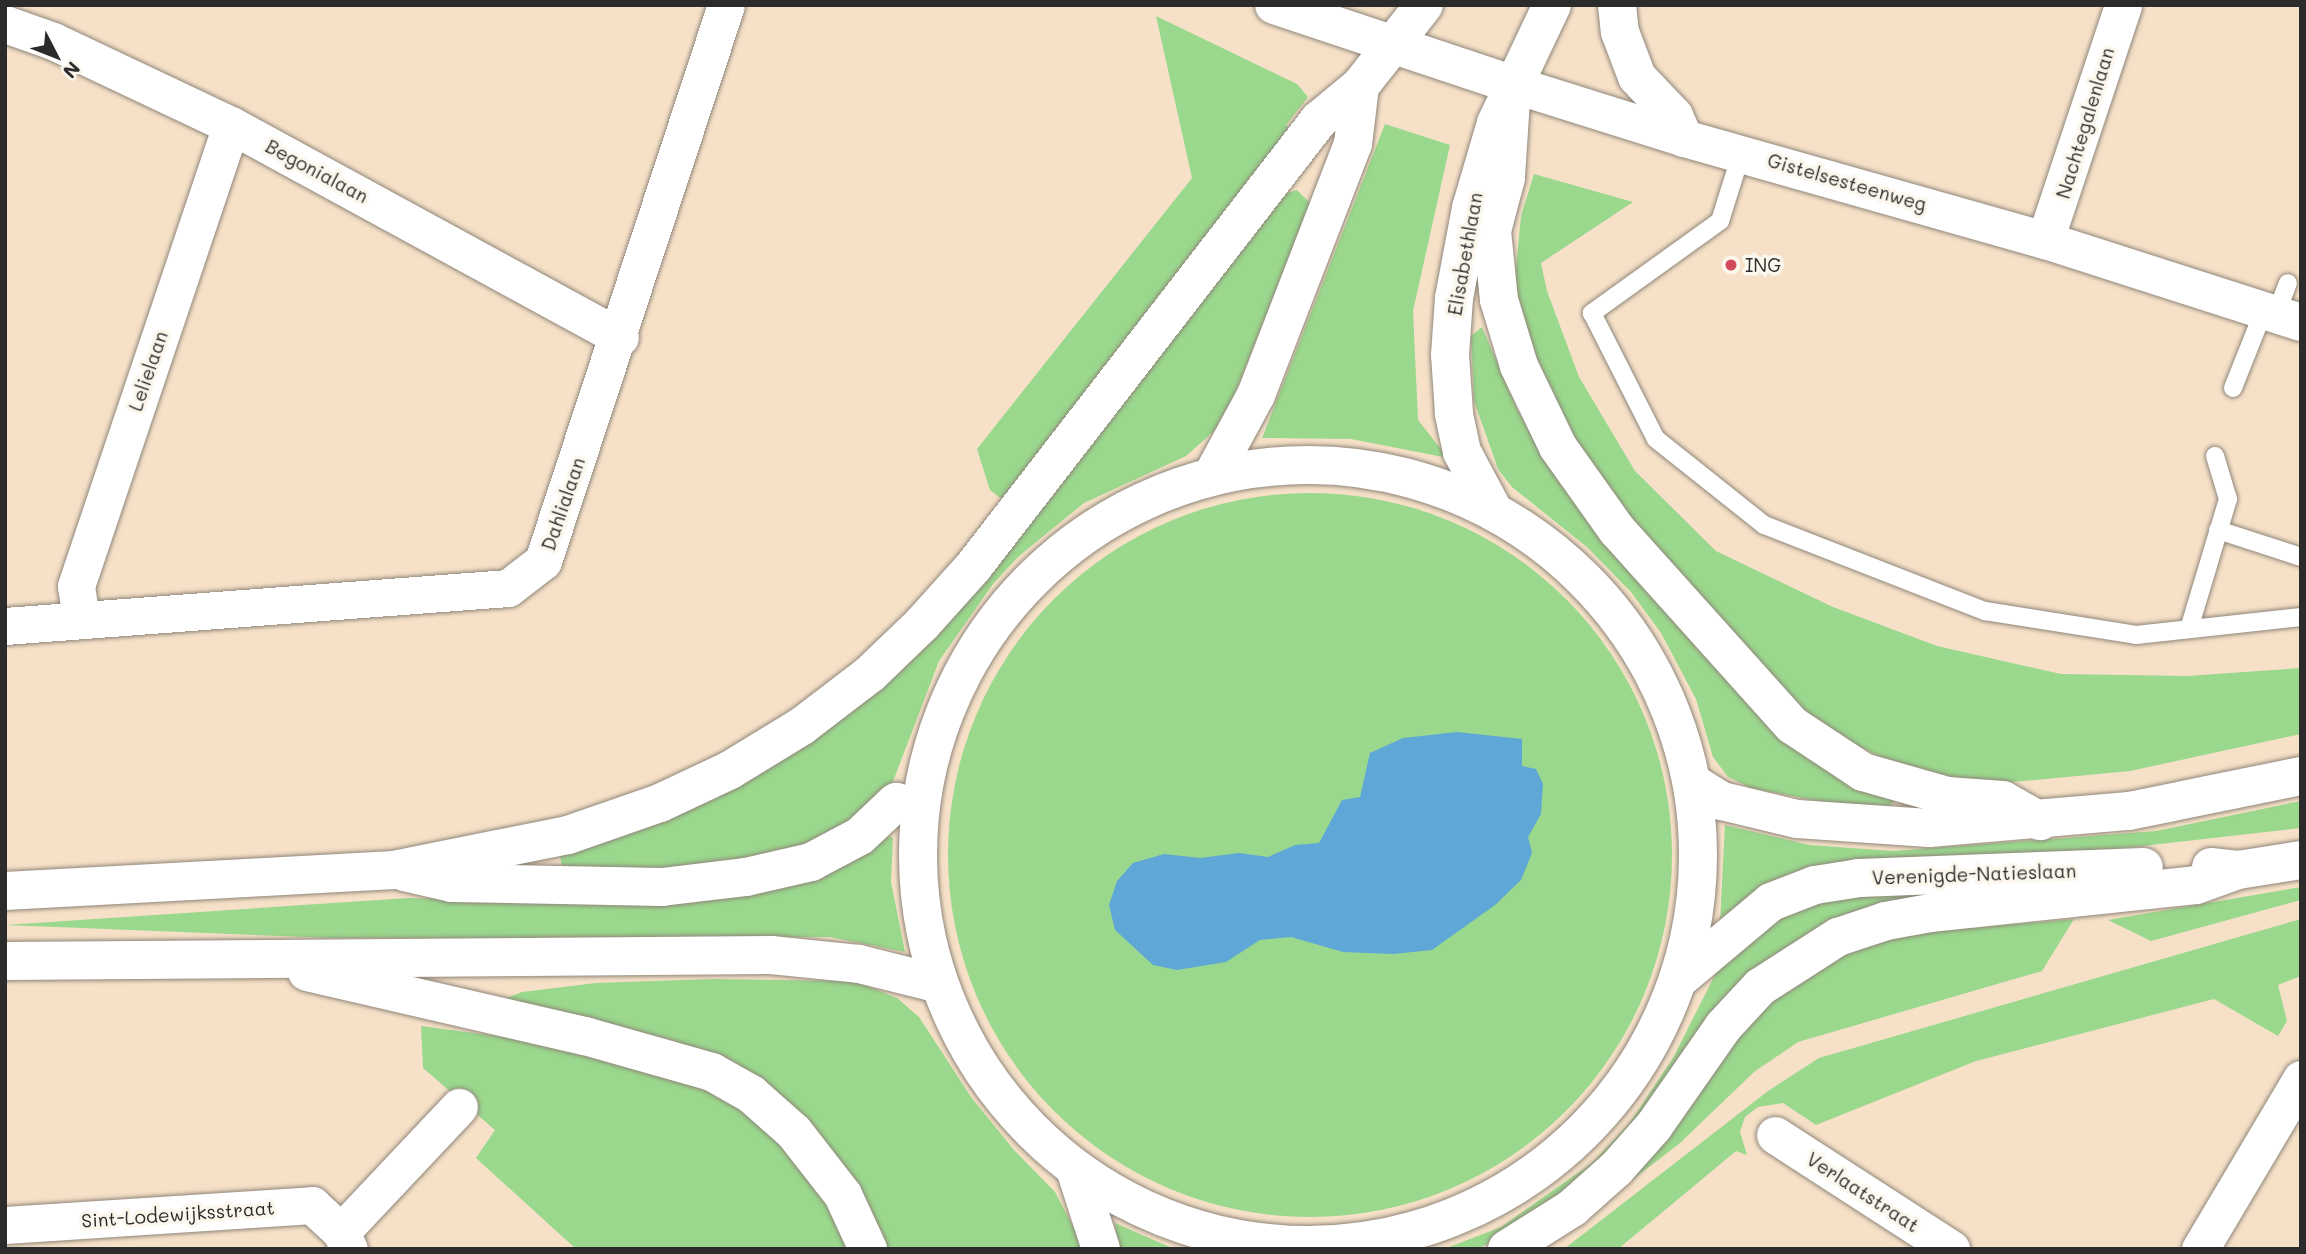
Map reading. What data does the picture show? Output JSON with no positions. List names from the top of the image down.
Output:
{
  "streets": {
    "main road": ["Gistelsesteenweg", "Elisabethlaan", "Verenigde-Natieslaan"],
    "street": [
      "Nachtegalenlaan",
      "Begonialaan",
      "Lelielaan",
      "Dahlialaan",
      "Verlaatstraat",
      "Sint-Lodewijksstraat"
    ]
  },
  "crossings": [
    ["Nachtegalenlaan", "Gistelsesteenweg"],
    ["Begonialaan", "Lelielaan"],
    ["Begonialaan", "Dahlialaan"],
    ["Gistelsesteenweg", "Elisabethlaan"],
    ["Lelielaan", "Dahlialaan"]
  ],
  "places": ["ING"],
  "north": "bottom right"
}
